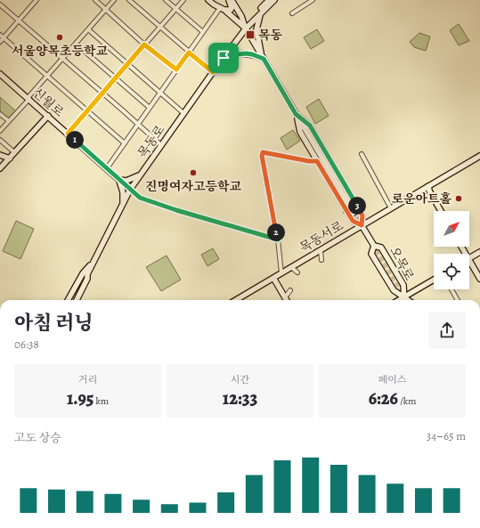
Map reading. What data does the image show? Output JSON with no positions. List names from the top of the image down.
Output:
{
  "streets": {
    "main road": [
      "신월로",
      "목동로",
      "목동서로",
      "오목로"
    ]
  },
  "crossings": [
    ["신월로", "목동로"],
    ["목동로", "오목로"],
    ["목동서로", "오목로"]
  ],
  "places": {
    "transit": ["목동"],
    "other": ["서울양목초등학교", "진명여자고등학교", "로운아트홀"]
  },
  "north": "top right",
  "page": {
    "pins": ["1", "3", "2"],
    "heading": ["아침 러닝", "06:38"],
    "stats": [
      ["거리", "1.95 km"],
      ["시간", "12:33"],
      ["페이스", "6:26 /km"]
    ],
    "chart": ["고도 상승", "34–65 m"]
  }
}
